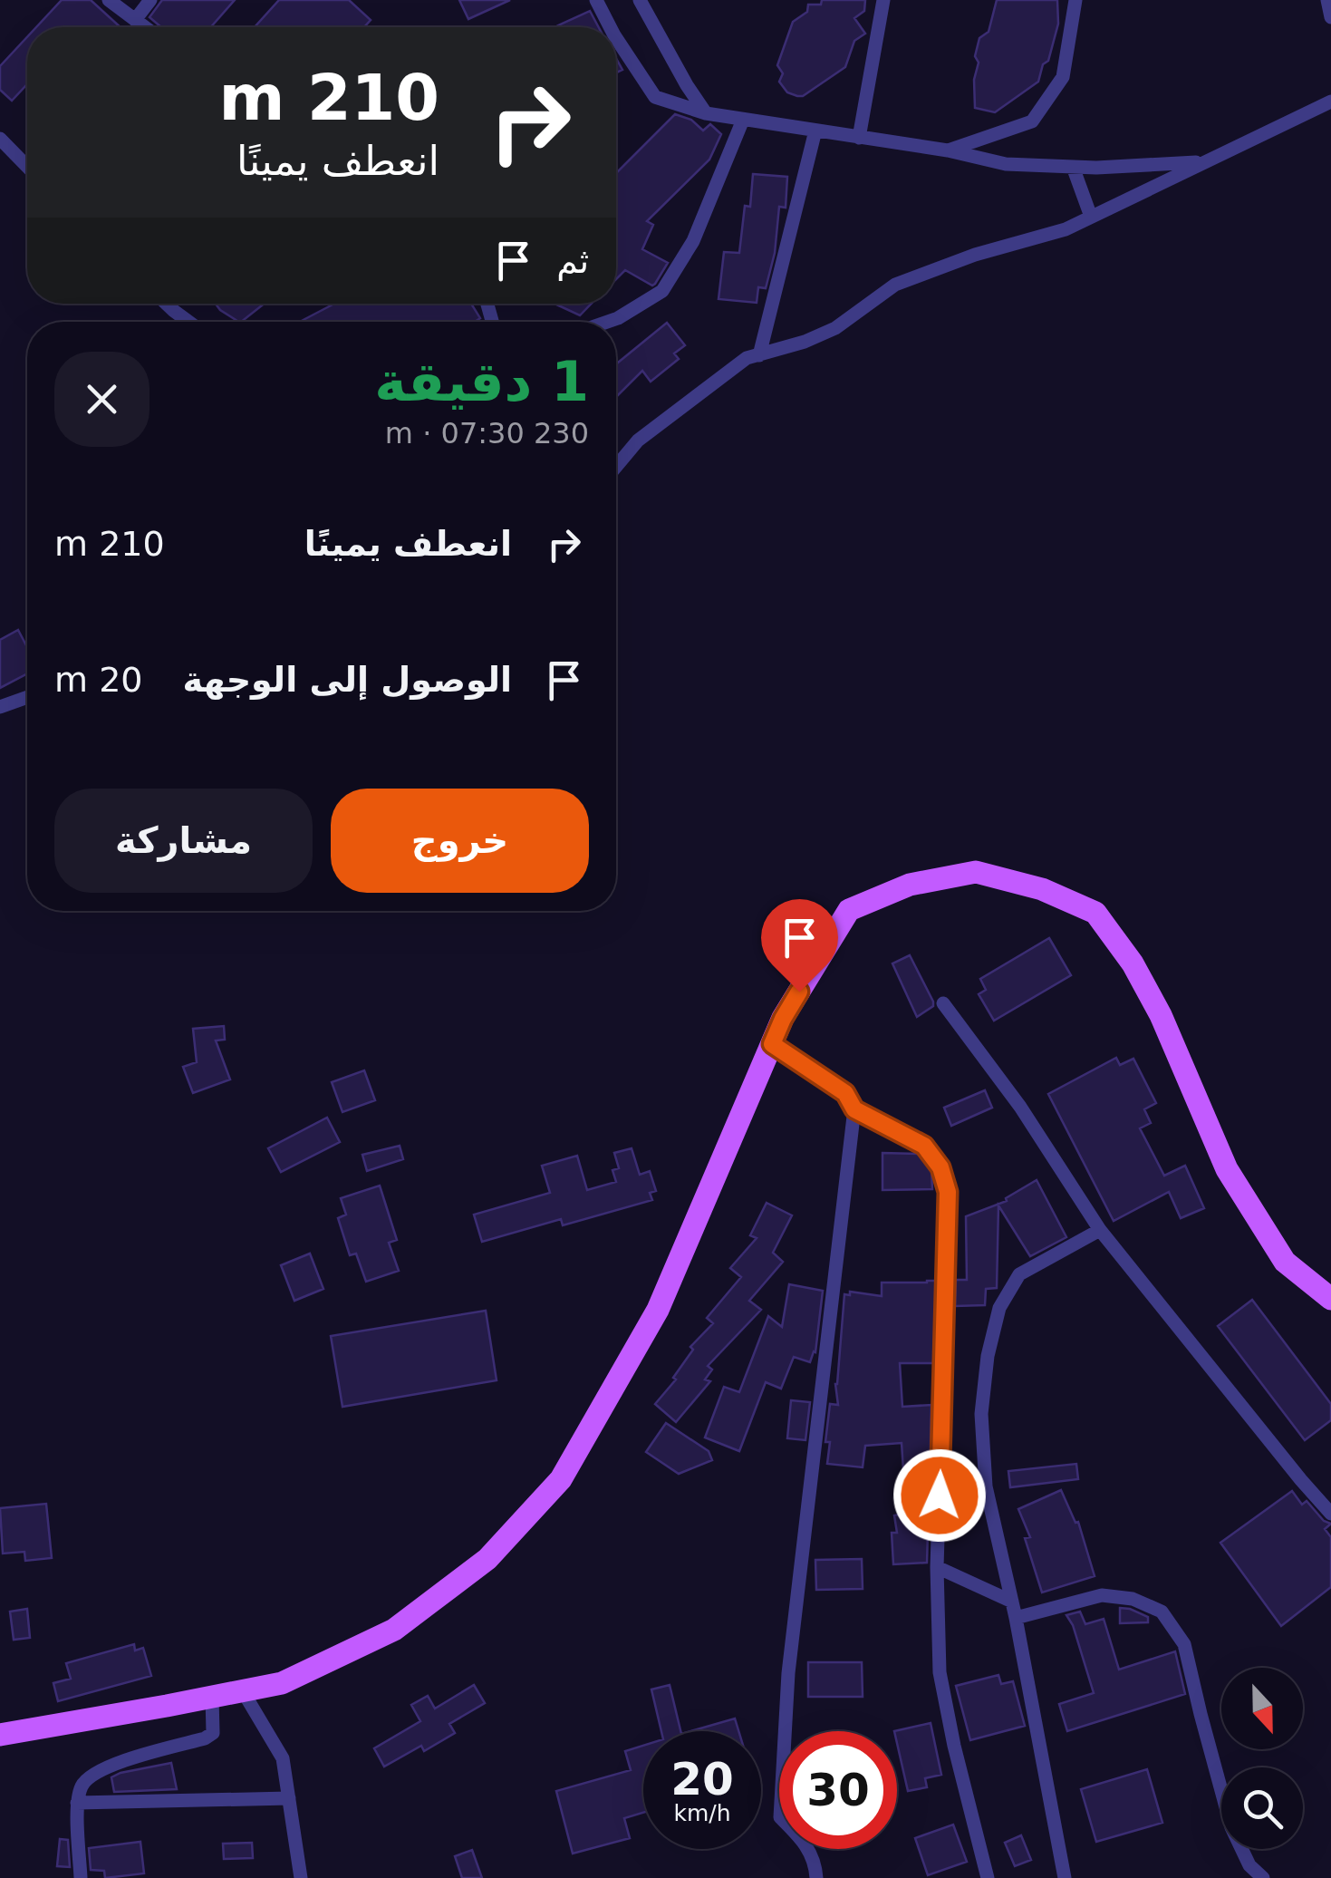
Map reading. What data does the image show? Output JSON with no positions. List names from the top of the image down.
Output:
{
  "north": "bottom",
  "page": {
    "turn": ["210 m", "انعطف يمينًا"],
    "then": "ثم",
    "heading": ["1 دقيقة", "230 m · 07:30"],
    "list": [
      {
        "name": "انعطف يمينًا",
        "value": "210 m"
      },
      {
        "name": "الوصول إلى الوجهة",
        "value": "20 m"
      }
    ],
    "buttons": ["خروج", "مشاركة"],
    "speed": "20 km/h",
    "limit": "30"
  }
}
